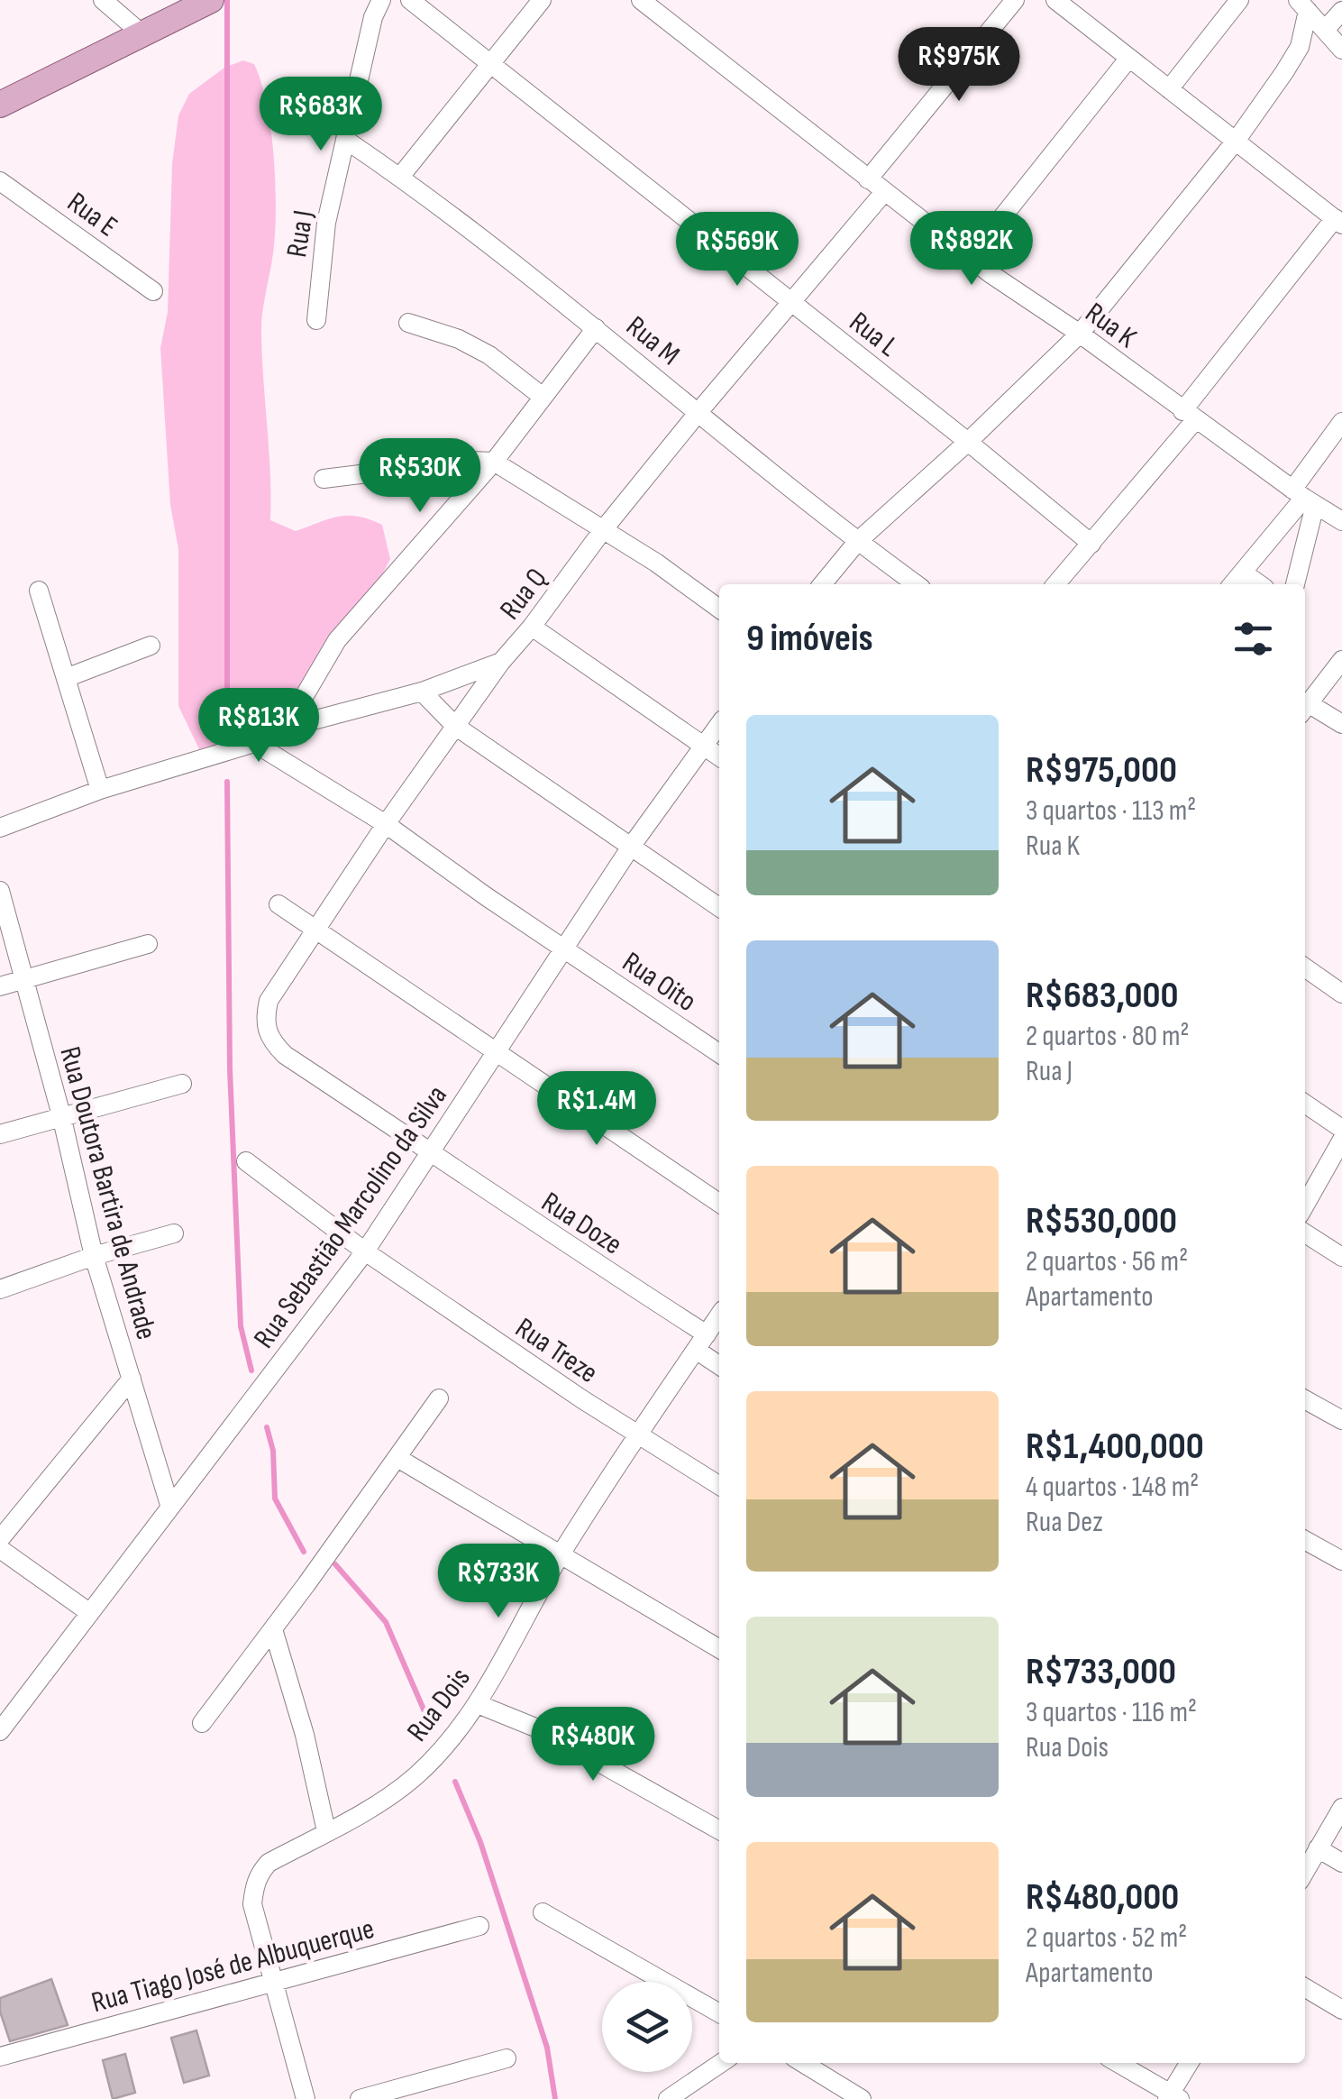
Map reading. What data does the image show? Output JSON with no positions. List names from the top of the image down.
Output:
{
  "streets": {
    "street": [
      "Rua E",
      "Rua J",
      "Rua K",
      "Rua L",
      "Rua M",
      "Rua Q",
      "Rua Oito",
      "Rua Doutora Bartira de Andrade",
      "Rua Sebastião Marcolino da Silva",
      "Rua Doze",
      "Rua Treze",
      "Rua Dois",
      "Rua Tiago José de Albuquerque"
    ]
  },
  "crossings": [
    ["Rua J", "Rua M"],
    ["Rua K", "Rua Q"],
    ["Rua L", "Rua Q"],
    ["Rua M", "Rua Q"],
    ["Rua Q", "Rua Oito"],
    ["Rua Q", "Rua Doze"],
    ["Rua Oito", "Rua Sebastião Marcolino da Silva"],
    ["Rua Doutora Bartira de Andrade", "Rua Sebastião Marcolino da Silva"],
    ["Rua Sebastião Marcolino da Silva", "Rua Doze"],
    ["Rua Sebastião Marcolino da Silva", "Rua Treze"],
    ["Rua Doze", "Rua Dois"],
    ["Rua Treze", "Rua Dois"],
    ["Rua Dois", "Rua Tiago José de Albuquerque"]
  ],
  "page": {
    "price": [
      "R$975K",
      "R$683K",
      "R$892K",
      "R$569K",
      "R$530K",
      "R$813K",
      "R$1.4M",
      "R$733K",
      "R$480K"
    ],
    "heading": "9 imóveis",
    "list": [
      {
        "name": "R$975,000",
        "note": "3 quartos · 113 m² · Rua K"
      },
      {
        "name": "R$683,000",
        "note": "2 quartos · 80 m² · Rua J"
      },
      {
        "name": "R$530,000",
        "note": "2 quartos · 56 m² · Apartamento"
      },
      {
        "name": "R$1,400,000",
        "note": "4 quartos · 148 m² · Rua Dez"
      },
      {
        "name": "R$733,000",
        "note": "3 quartos · 116 m² · Rua Dois"
      },
      {
        "name": "R$480,000",
        "note": "2 quartos · 52 m² · Apartamento"
      }
    ]
  }
}
